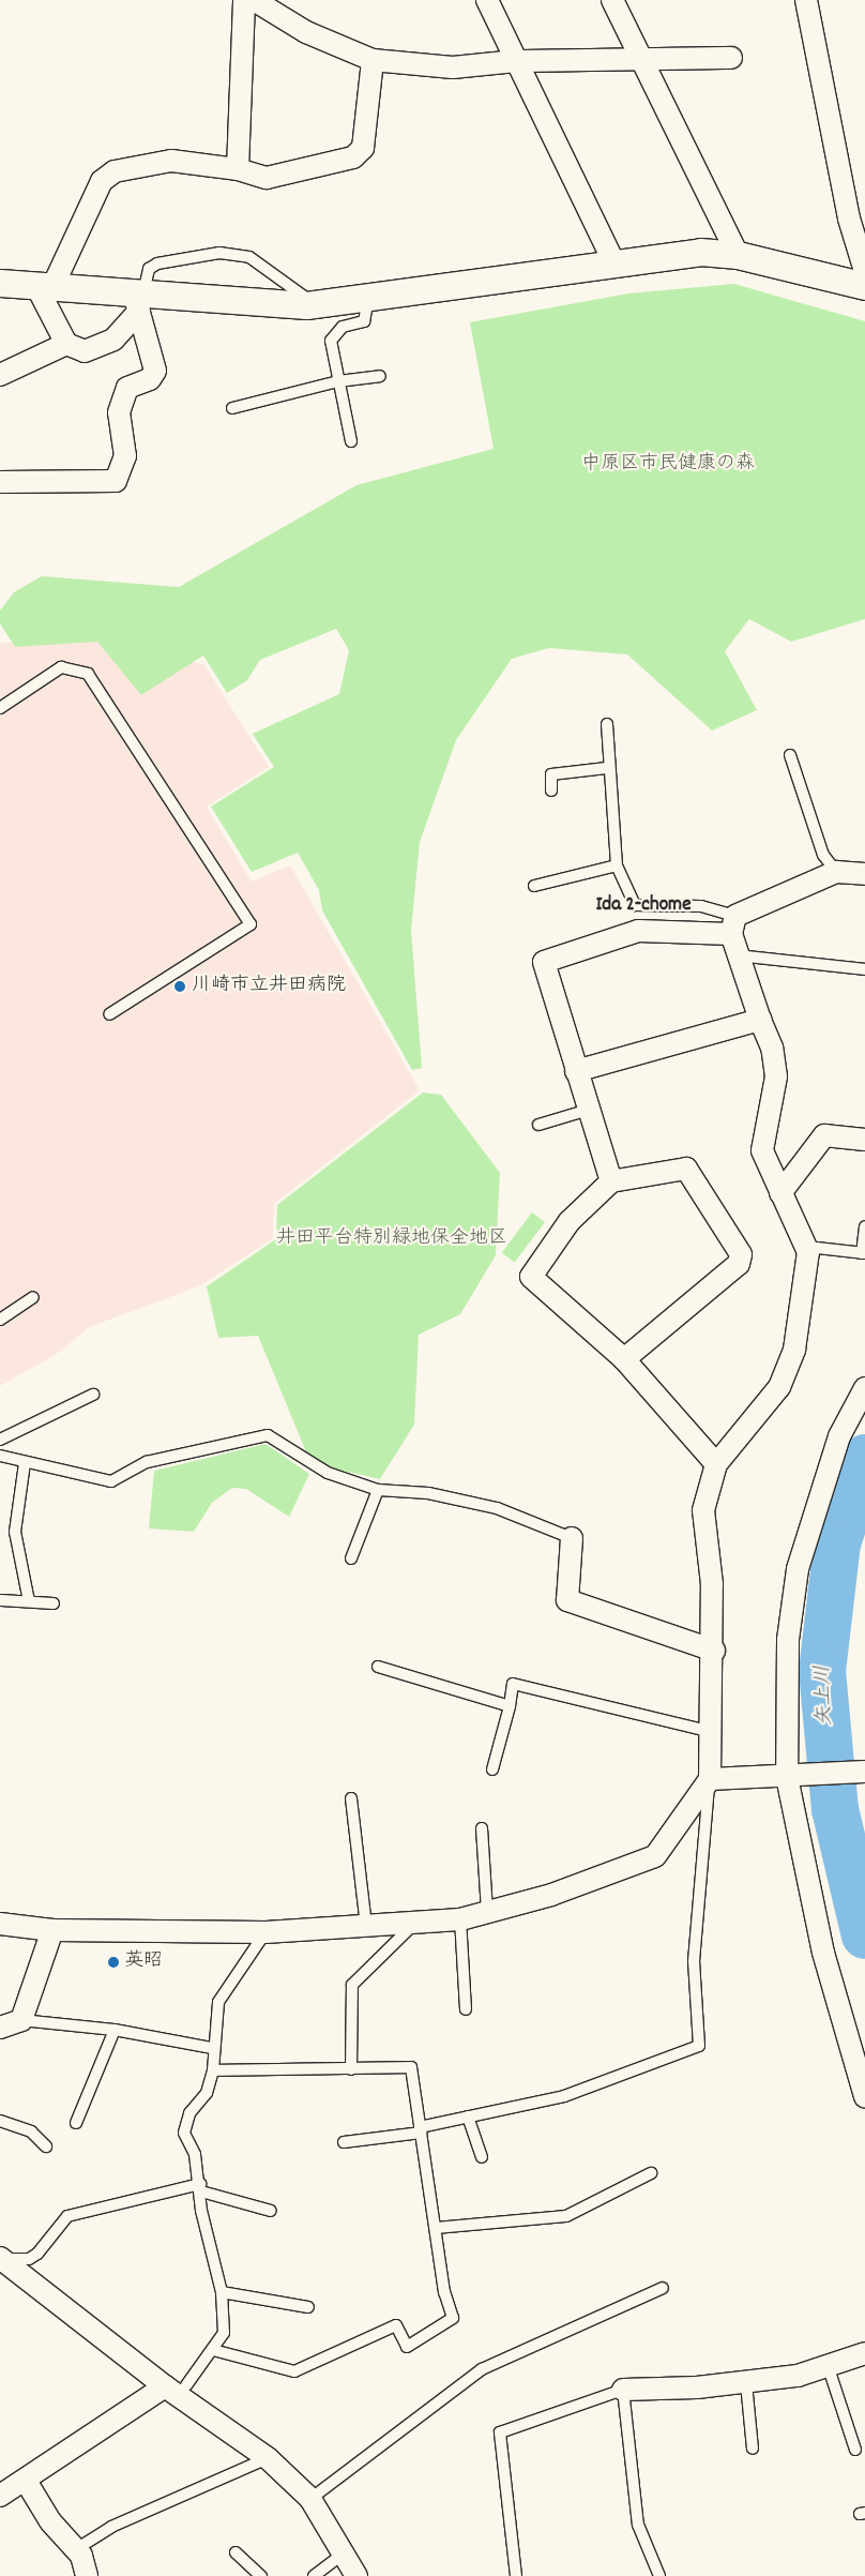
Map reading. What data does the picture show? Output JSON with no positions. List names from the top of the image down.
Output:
{
  "districts": ["Ida 2-chome"],
  "water": ["矢上川"],
  "parks": ["中原区市民健康の森", "井田平台特別緑地保全地区"],
  "places": ["川崎市立井田病院", "英昭"]
}
